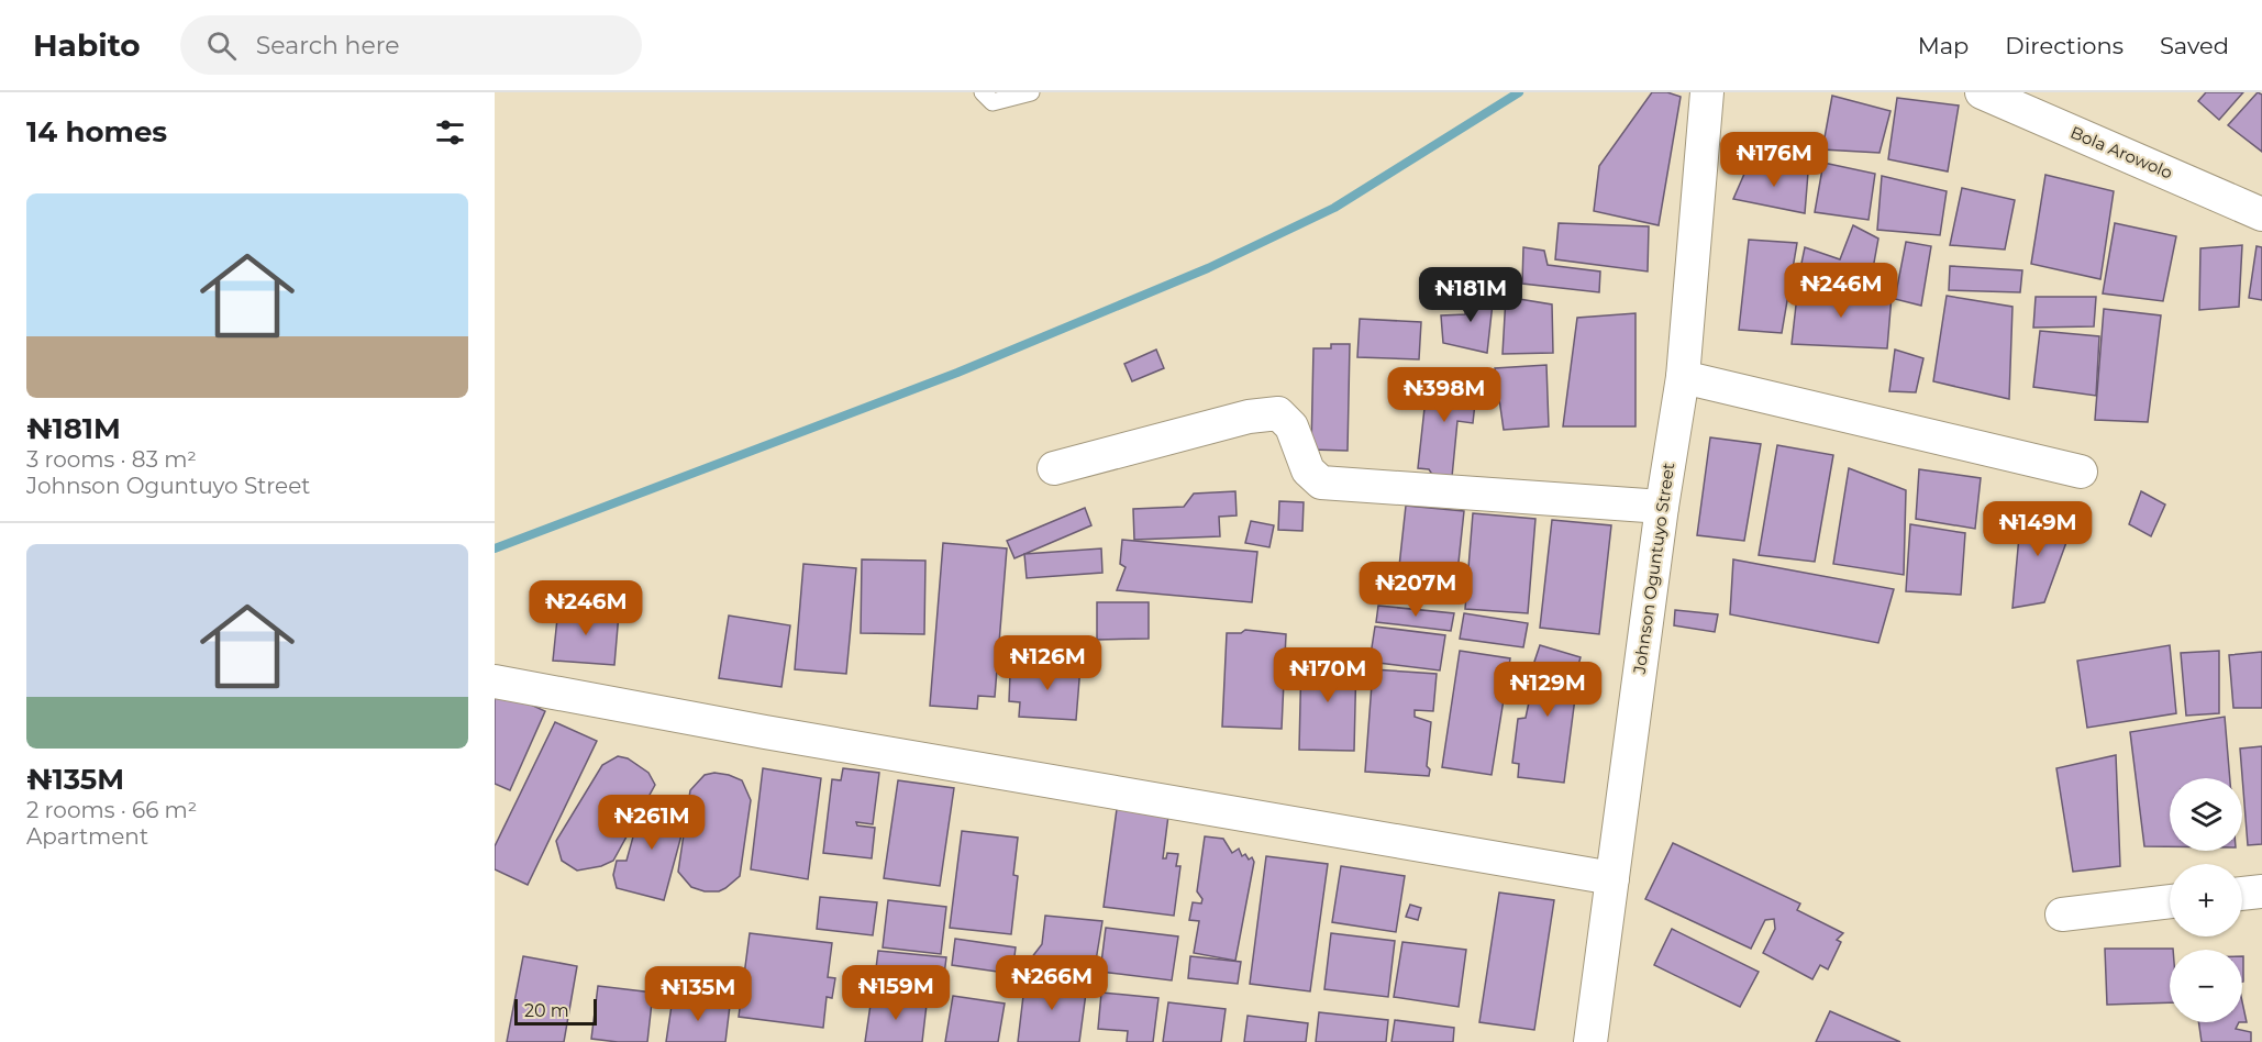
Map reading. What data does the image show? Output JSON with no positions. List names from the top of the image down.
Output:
{
  "streets": {
    "street": ["Bola Arowolo", "Johnson Oguntuyo Street"]
  },
  "scale_bar": "20 m",
  "page": {
    "header": "Habito",
    "search": "Search here",
    "nav": ["Map", "Directions", "Saved"],
    "heading": "14 homes",
    "price": [
      "₦176M",
      "₦246M",
      "₦181M",
      "₦398M",
      "₦149M",
      "₦207M",
      "₦246M",
      "₦126M",
      "₦170M",
      "₦129M",
      "₦261M",
      "₦266M",
      "₦159M",
      "₦135M"
    ],
    "list": [
      {
        "name": "₦181M",
        "note": "3 rooms · 83 m² · Johnson Oguntuyo Street"
      },
      {
        "name": "₦135M",
        "note": "2 rooms · 66 m² · Apartment"
      }
    ],
    "map_buttons": ["+", "−"],
    "scale": "20 m"
  }
}
